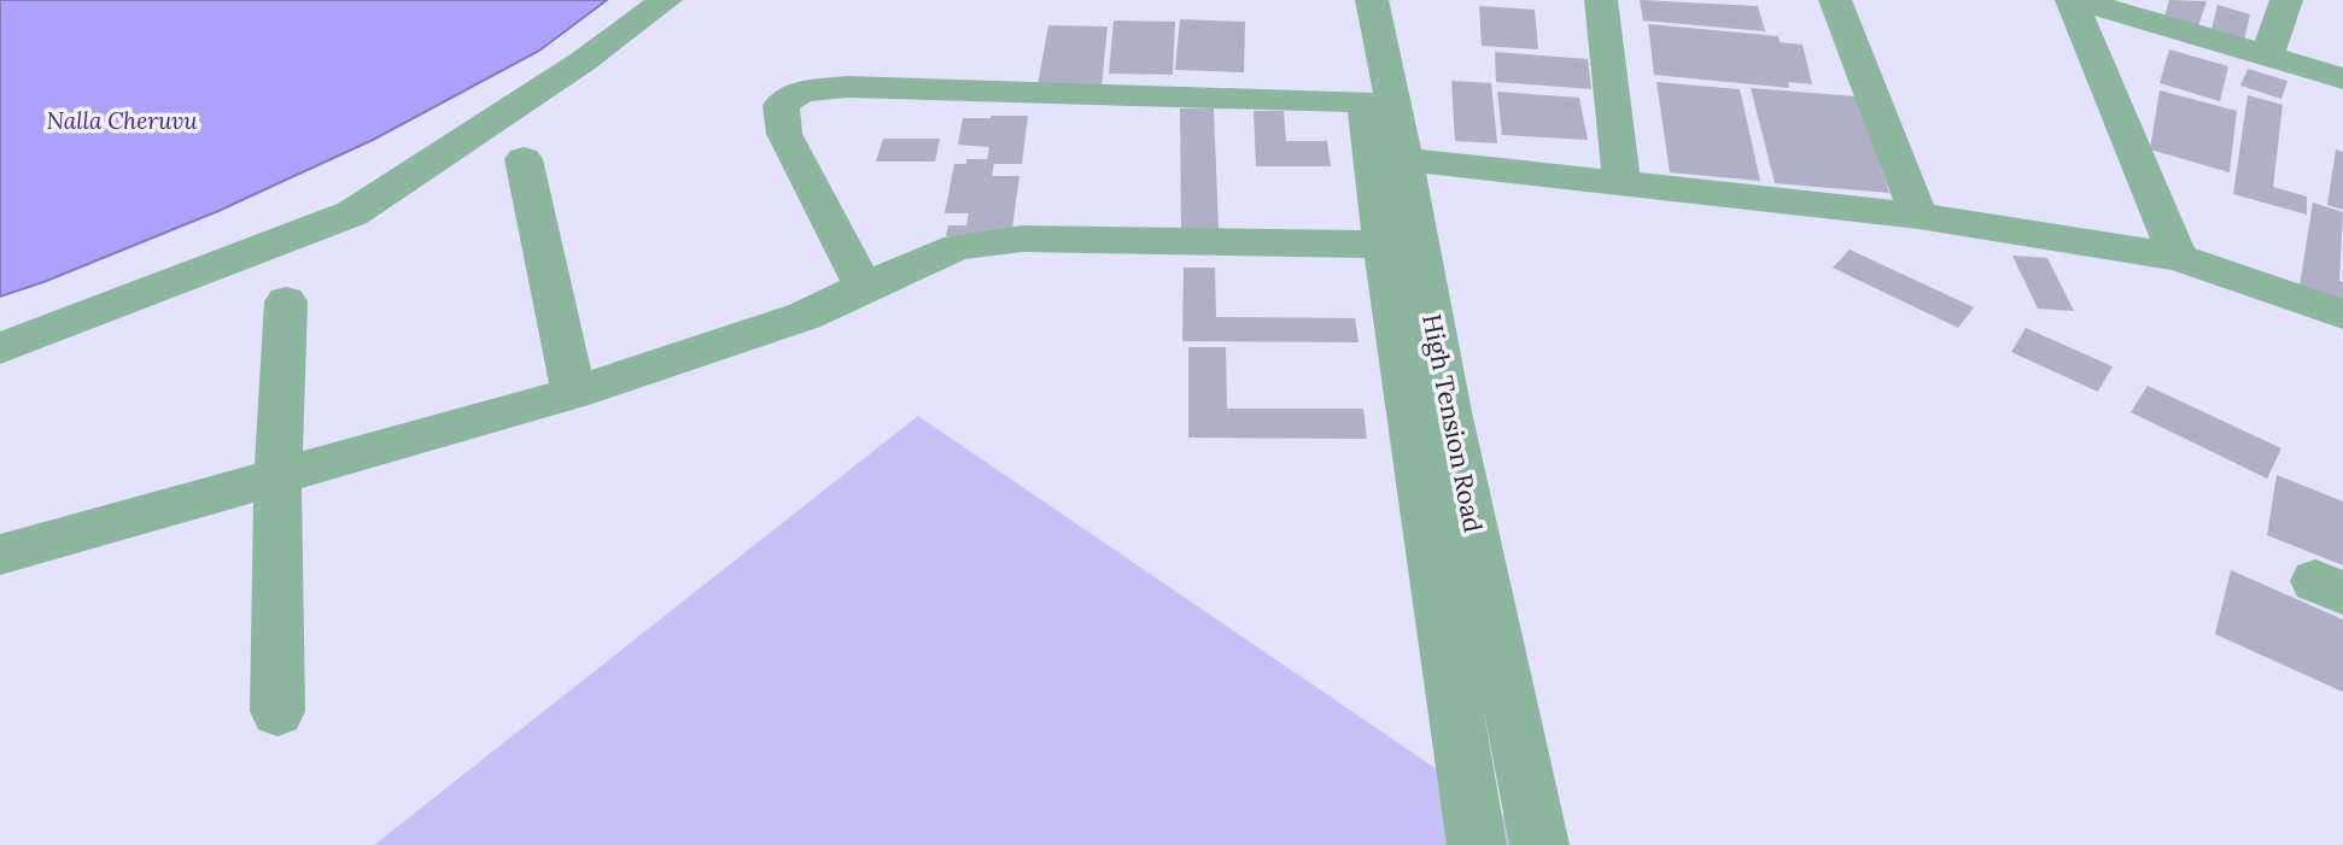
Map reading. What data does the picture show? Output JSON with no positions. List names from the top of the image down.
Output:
{
  "streets": {
    "street": ["High Tension Road"]
  },
  "water": ["Nalla Cheruvu"]
}
